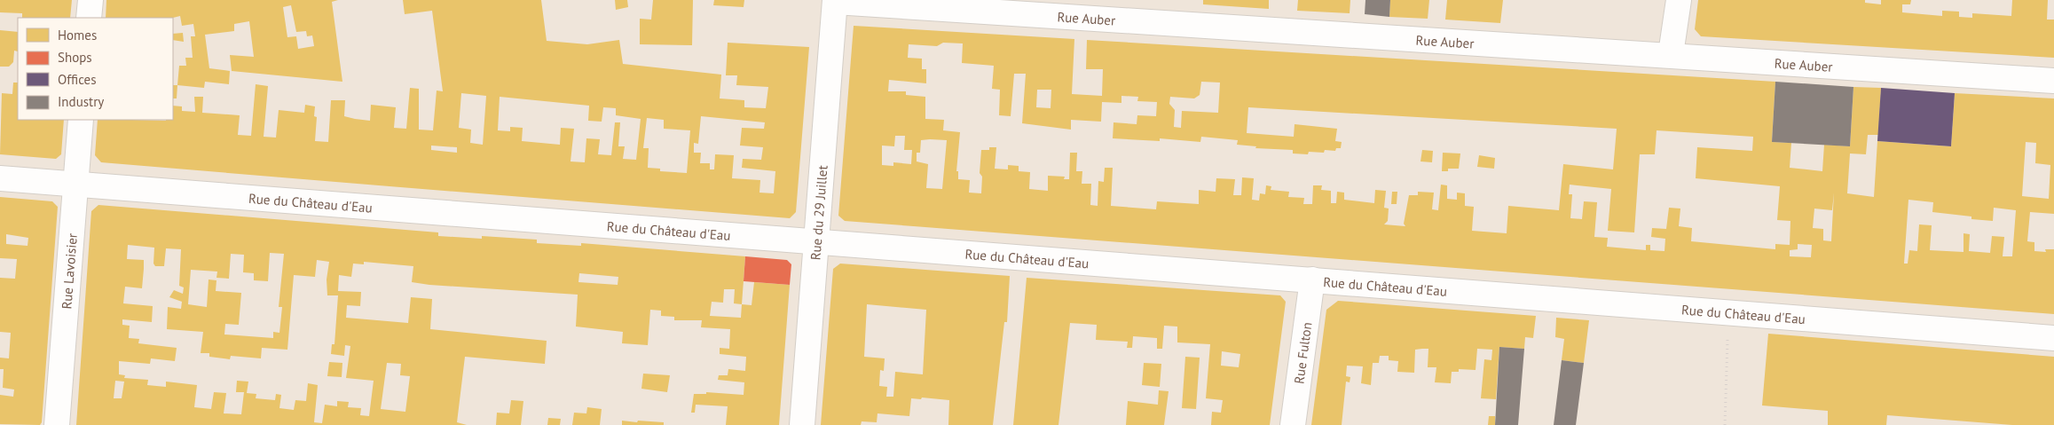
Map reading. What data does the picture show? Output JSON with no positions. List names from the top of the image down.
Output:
{
  "streets": {
    "street": [
      "Rue Auber",
      "Rue du Château d'Eau",
      "Rue du 29 Juillet",
      "Rue Lavoisier",
      "Rue Fulton"
    ]
  },
  "crossings": [
    ["Rue Auber", "Rue du 29 Juillet"],
    ["Rue du Château d'Eau", "Rue du 29 Juillet"],
    ["Rue du Château d'Eau", "Rue Lavoisier"],
    ["Rue du Château d'Eau", "Rue Fulton"]
  ],
  "legend": [
    "Homes",
    "Shops",
    "Offices",
    "Industry"
  ]
}
